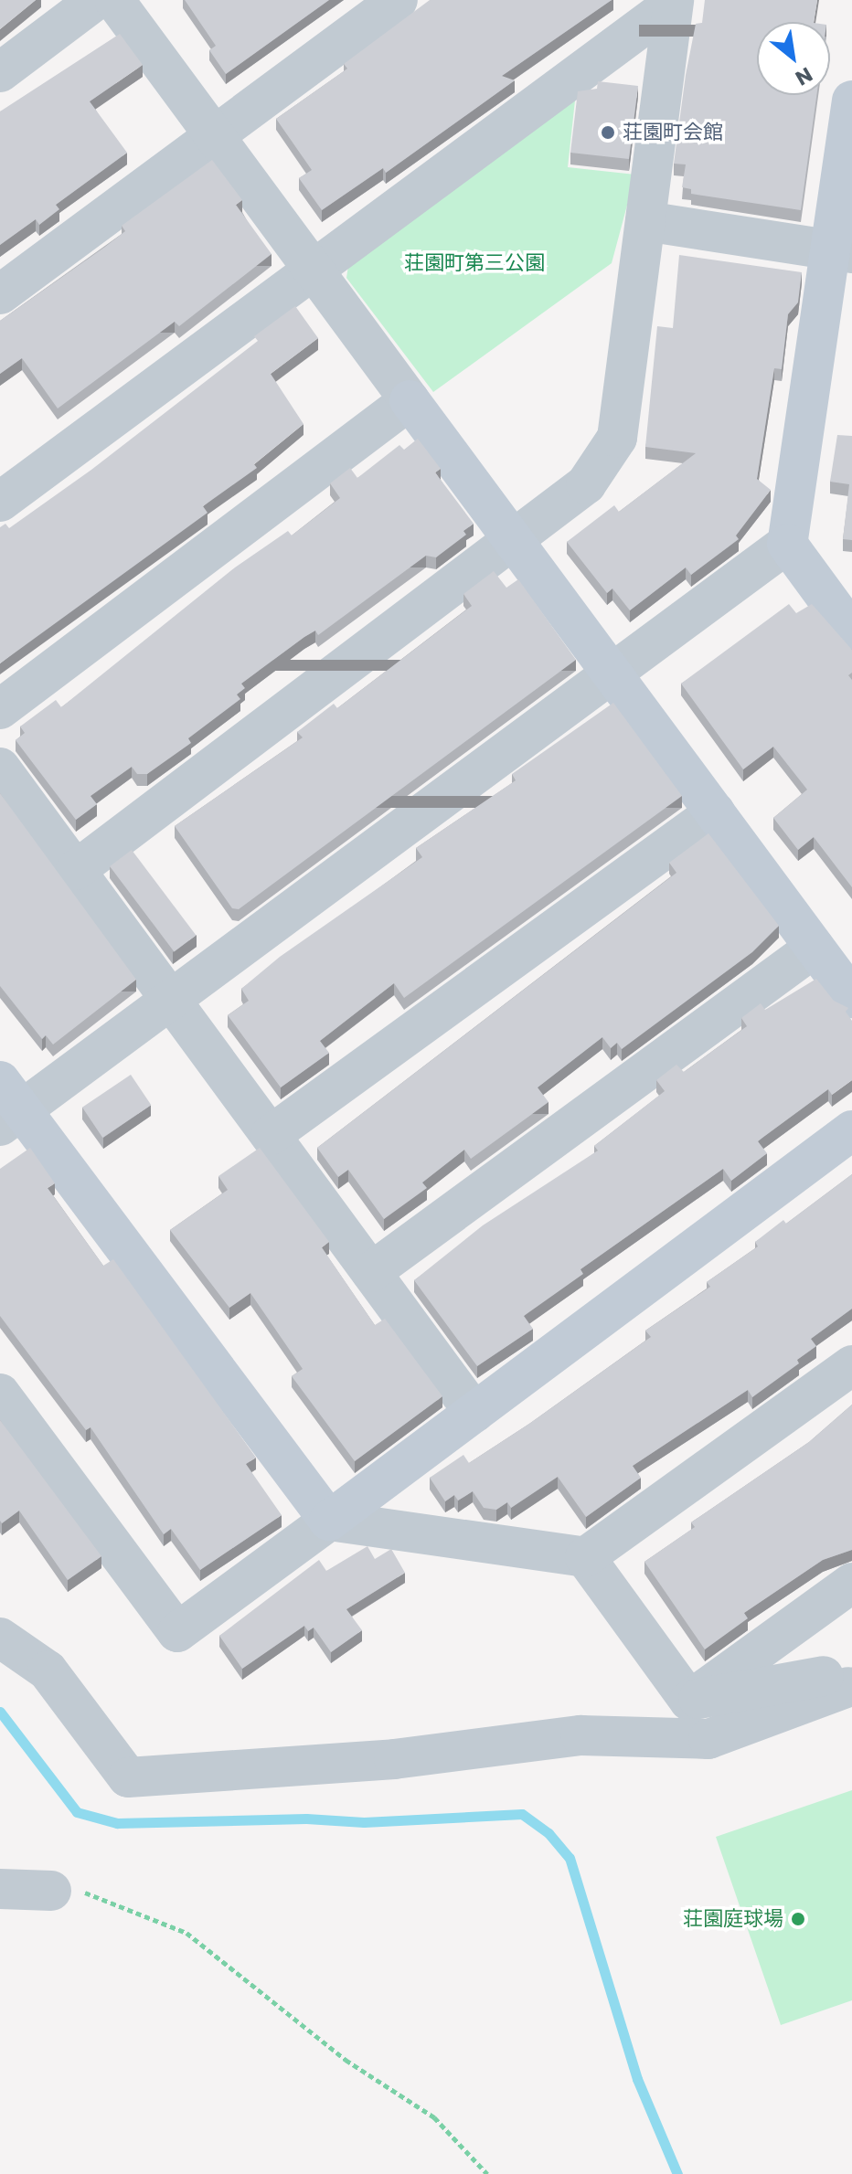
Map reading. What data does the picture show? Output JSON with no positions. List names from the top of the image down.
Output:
{
  "parks": ["荘園町第三公園"],
  "places": ["荘園町会館", "荘園庭球場"],
  "north": "bottom right"
}
